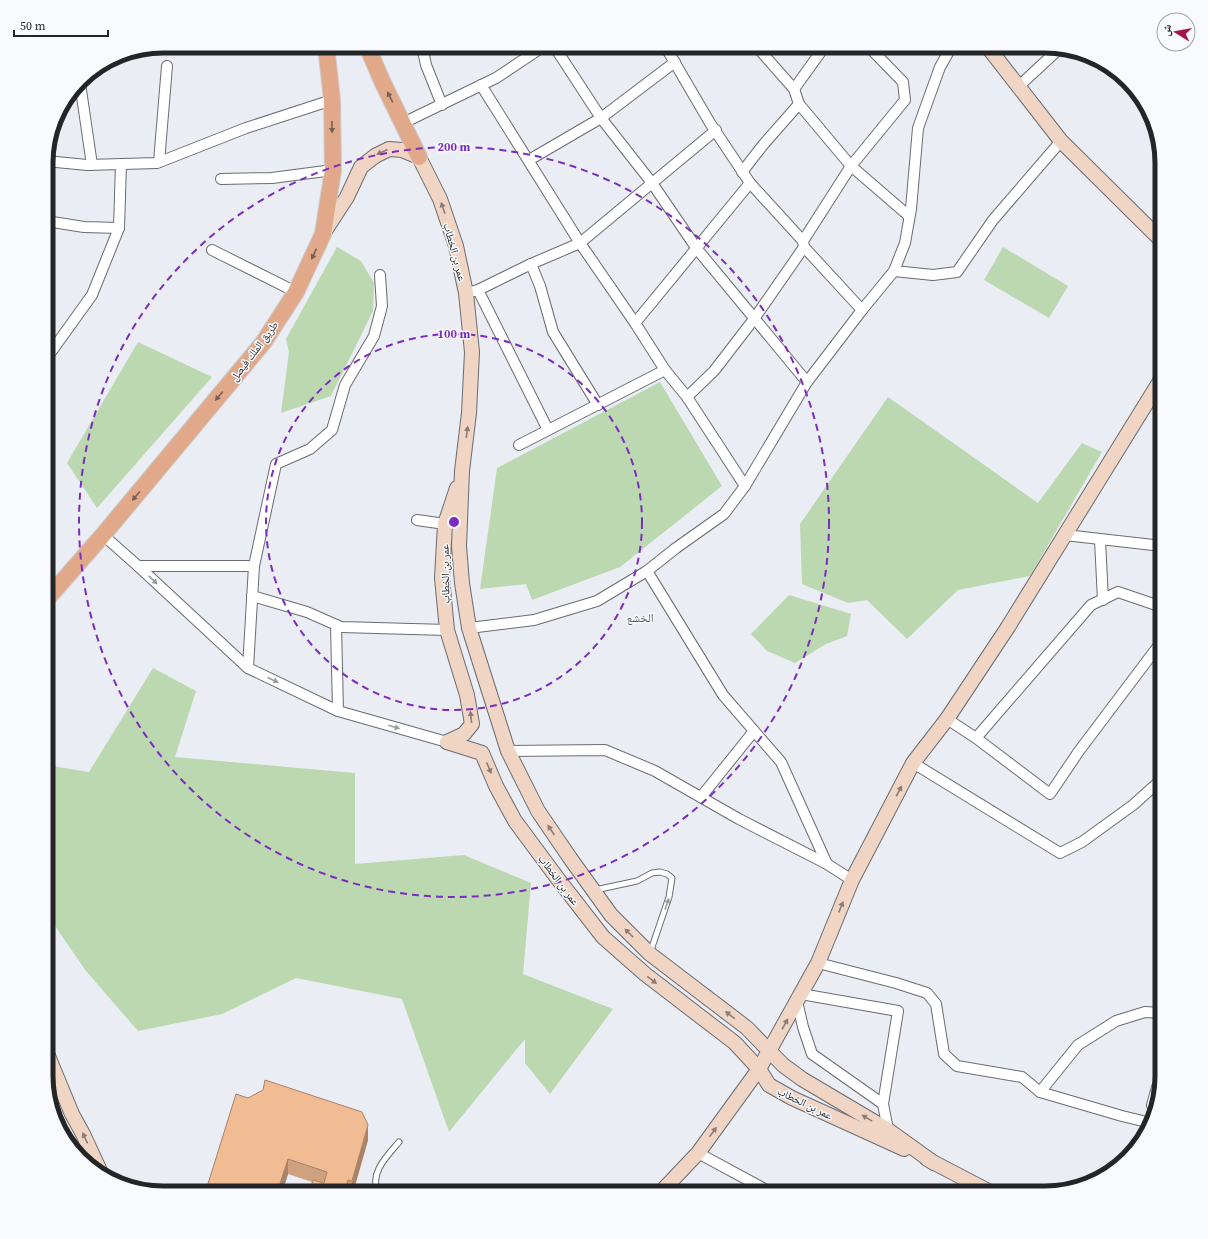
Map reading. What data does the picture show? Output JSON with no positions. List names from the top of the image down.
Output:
{
  "streets": {
    "main road": ["طريق الملك فيصل"],
    "street": ["عمر بن الخطاب"]
  },
  "one_way": ["طريق الملك فيصل"],
  "districts": ["الخشع"],
  "scale_bar": "50 m",
  "north": "left",
  "rings": ["200 m", "100 m"]
}
